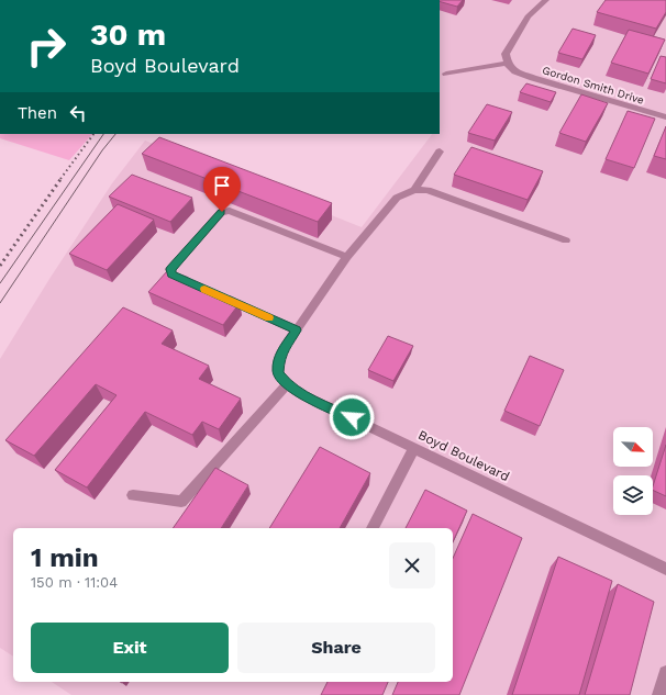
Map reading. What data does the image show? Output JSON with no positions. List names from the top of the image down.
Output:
{
  "streets": {
    "street": ["Gordon Smith Drive", "Boyd Boulevard"]
  },
  "north": "bottom right",
  "page": {
    "turn": ["30 m", "Boyd Boulevard"],
    "then": "Then",
    "heading": ["1 min", "150 m · 11:04"],
    "buttons": ["Exit", "Share"]
  }
}
